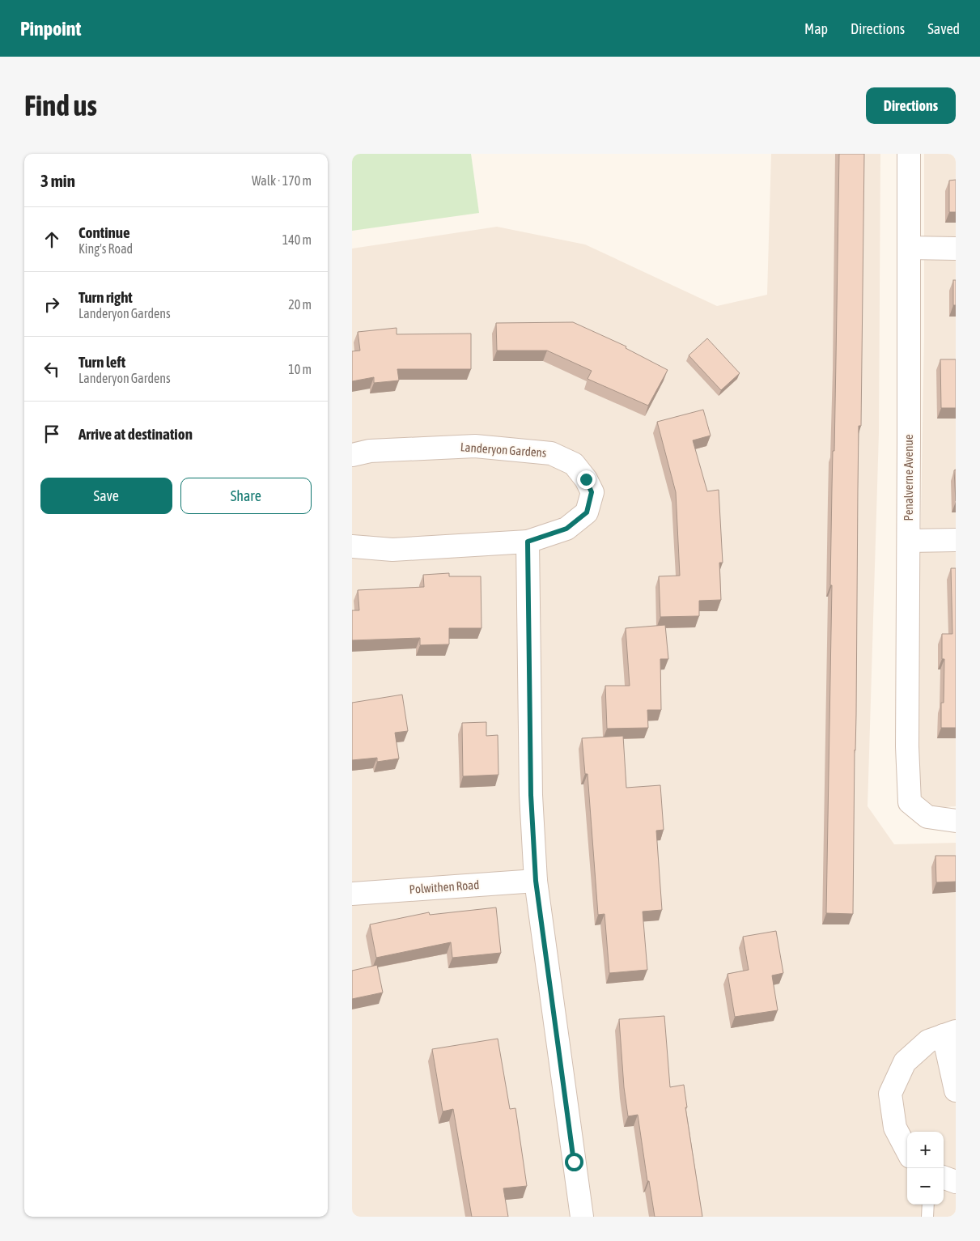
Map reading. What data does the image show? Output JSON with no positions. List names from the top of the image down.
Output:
{
  "streets": {
    "street": ["Landeryon Gardens", "Penalverne Avenue", "Polwithen Road"]
  },
  "page": {
    "header": "Pinpoint",
    "nav": ["Map", "Directions", "Saved"],
    "buttons": [
      "Directions",
      ["Save", "Share"]
    ],
    "title": "Find us",
    "heading": ["3 min", "Walk · 170 m"],
    "list": [
      ["Continue", "King's Road", "140 m"],
      ["Turn right", "Landeryon Gardens", "20 m"],
      ["Turn left", "Landeryon Gardens", "10 m"],
      "Arrive at destination"
    ],
    "map_buttons": ["+", "−"]
  }
}
